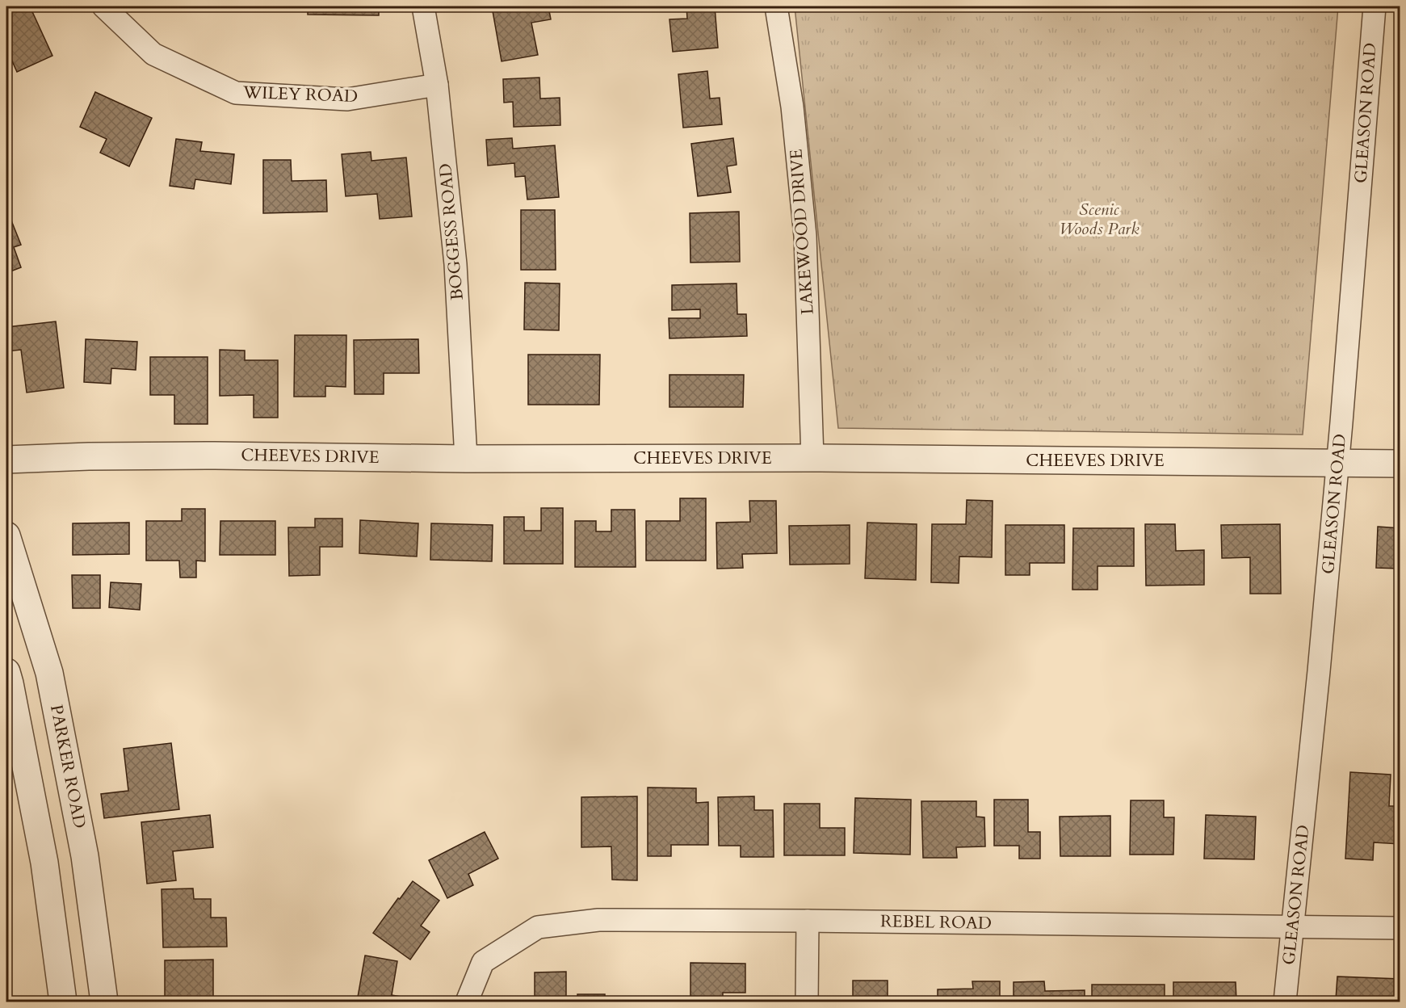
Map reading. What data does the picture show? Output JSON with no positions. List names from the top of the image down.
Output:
{
  "streets": {
    "street": [
      "WILEY ROAD",
      "GLEASON ROAD",
      "BOGGESS ROAD",
      "LAKEWOOD DRIVE",
      "CHEEVES DRIVE",
      "PARKER ROAD",
      "REBEL ROAD"
    ]
  },
  "crossings": [
    ["WILEY ROAD", "BOGGESS ROAD"],
    ["GLEASON ROAD", "CHEEVES DRIVE"],
    ["GLEASON ROAD", "REBEL ROAD"],
    ["BOGGESS ROAD", "CHEEVES DRIVE"],
    ["LAKEWOOD DRIVE", "CHEEVES DRIVE"]
  ],
  "parks": ["Scenic Woods Park"]
}
